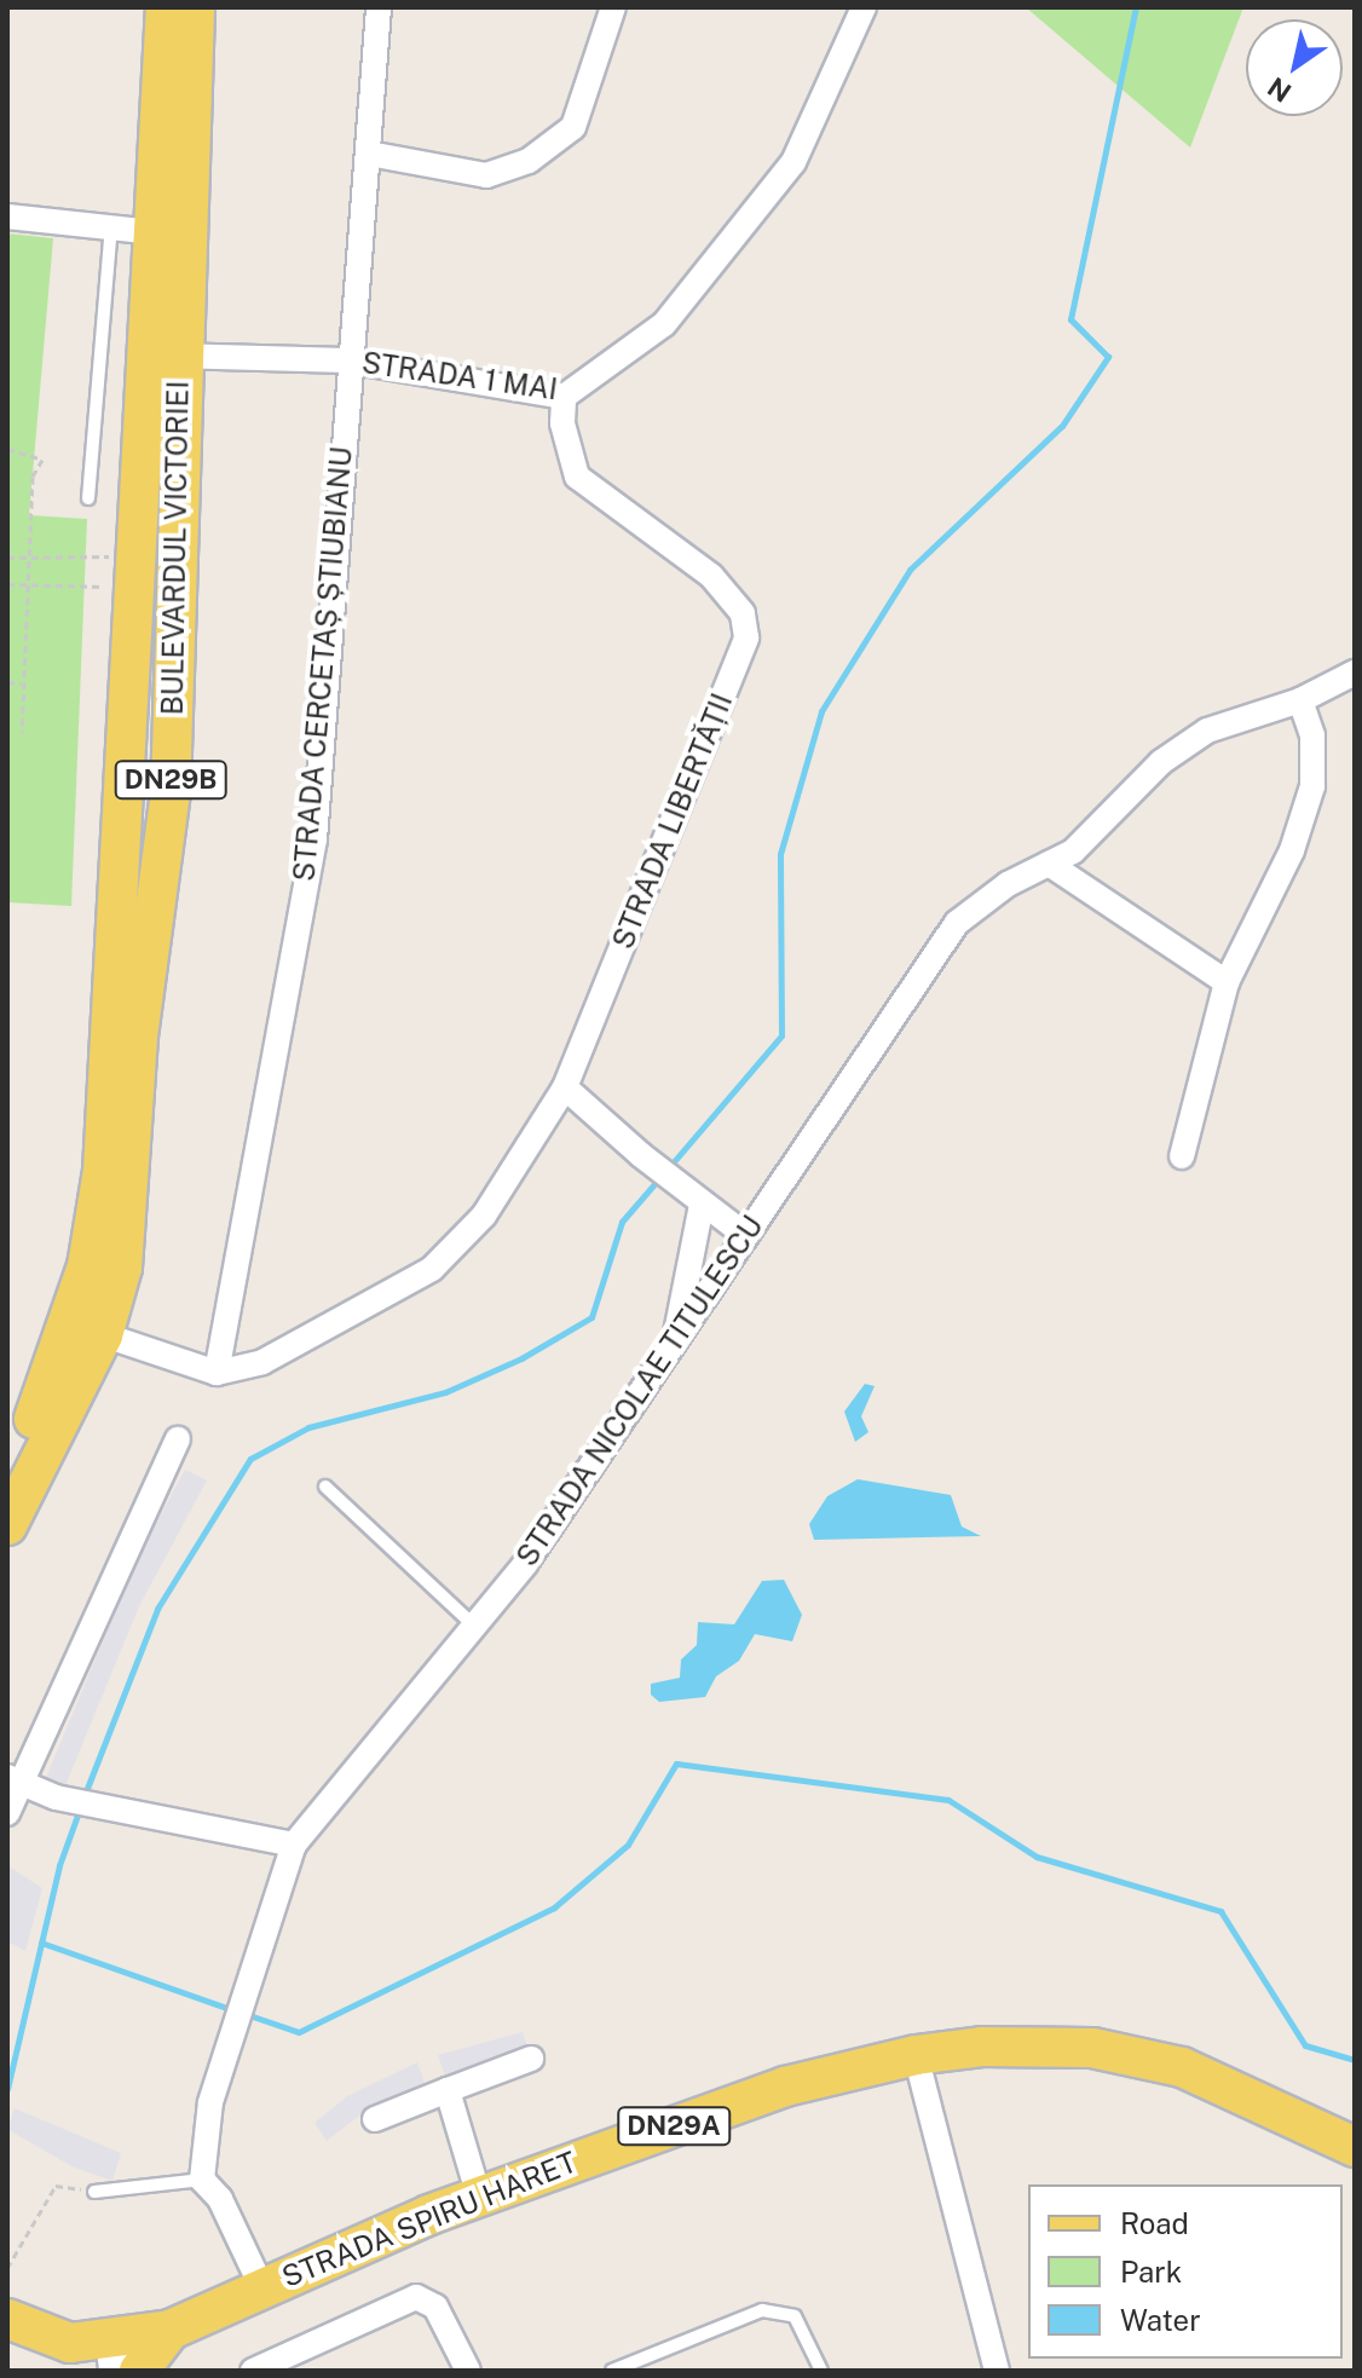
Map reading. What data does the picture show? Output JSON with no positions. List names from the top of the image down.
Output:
{
  "streets": {
    "main road": [
      "BULEVARDUL VICTORIEI",
      "DN29B",
      "DN29A",
      "STRADA SPIRU HARET"
    ],
    "street": [
      "STRADA 1 MAI",
      "STRADA CERCETAȘ ȘTIUBIANU",
      "STRADA LIBERTĂȚII",
      "STRADA NICOLAE TITULESCU"
    ]
  },
  "crossings": [
    ["STRADA 1 MAI", "BULEVARDUL VICTORIEI"],
    ["STRADA 1 MAI", "STRADA CERCETAȘ ȘTIUBIANU"],
    ["STRADA 1 MAI", "STRADA LIBERTĂȚII"],
    ["STRADA CERCETAȘ ȘTIUBIANU", "STRADA LIBERTĂȚII"]
  ],
  "legend": ["Road", "Park", "Water"],
  "north": "bottom left"
}
